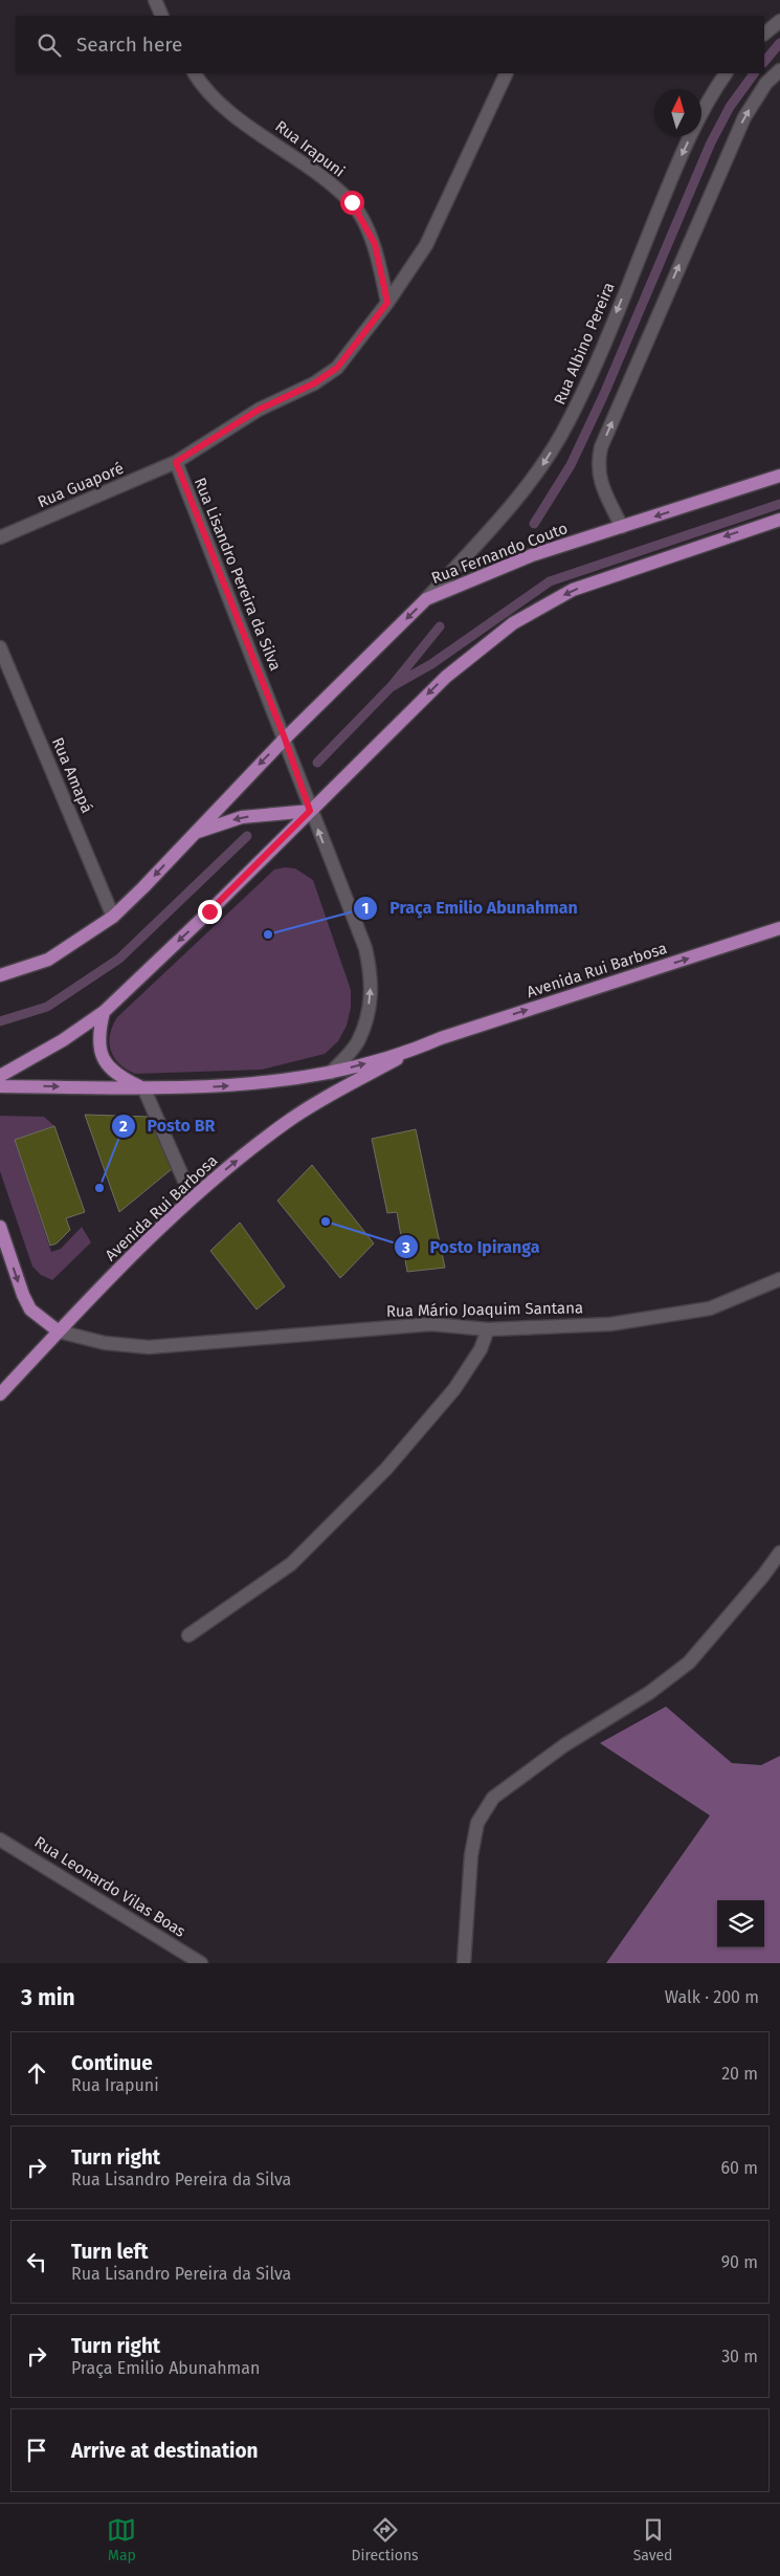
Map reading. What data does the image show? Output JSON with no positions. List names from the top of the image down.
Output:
{
  "streets": {
    "main road": ["Rua Fernando Couto", "Avenida Rui Barbosa"],
    "street": [
      "Rua Irapuni",
      "Rua Albino Pereira",
      "Rua Guaporé",
      "Rua Lisandro Pereira da Silva",
      "Rua Amapá",
      "Rua Mário Joaquim Santana",
      "Rua Leonardo Vilas Boas"
    ]
  },
  "crossings": [
    ["Rua Albino Pereira", "Rua Fernando Couto"],
    ["Rua Guaporé", "Rua Lisandro Pereira da Silva"],
    ["Rua Fernando Couto", "Rua Lisandro Pereira da Silva"],
    ["Rua Fernando Couto", "Rua Amapá"],
    ["Rua Lisandro Pereira da Silva", "Avenida Rui Barbosa"],
    ["Avenida Rui Barbosa", "Rua Mário Joaquim Santana"]
  ],
  "one_way": ["Rua Lisandro Pereira da Silva", "Avenida Rui Barbosa"],
  "places": ["Praça Emilio Abunahman", "Posto BR", "Posto Ipiranga"],
  "north": "top",
  "page": {
    "search": "Search here",
    "heading": ["3 min", "Walk · 200 m"],
    "list": [
      ["Continue", "Rua Irapuni", "20 m"],
      ["Turn right", "Rua Lisandro Pereira da Silva", "60 m"],
      ["Turn left", "Rua Lisandro Pereira da Silva", "90 m"],
      ["Turn right", "Praça Emilio Abunahman", "30 m"],
      "Arrive at destination"
    ],
    "nav": ["Map", "Directions", "Saved"]
  }
}
